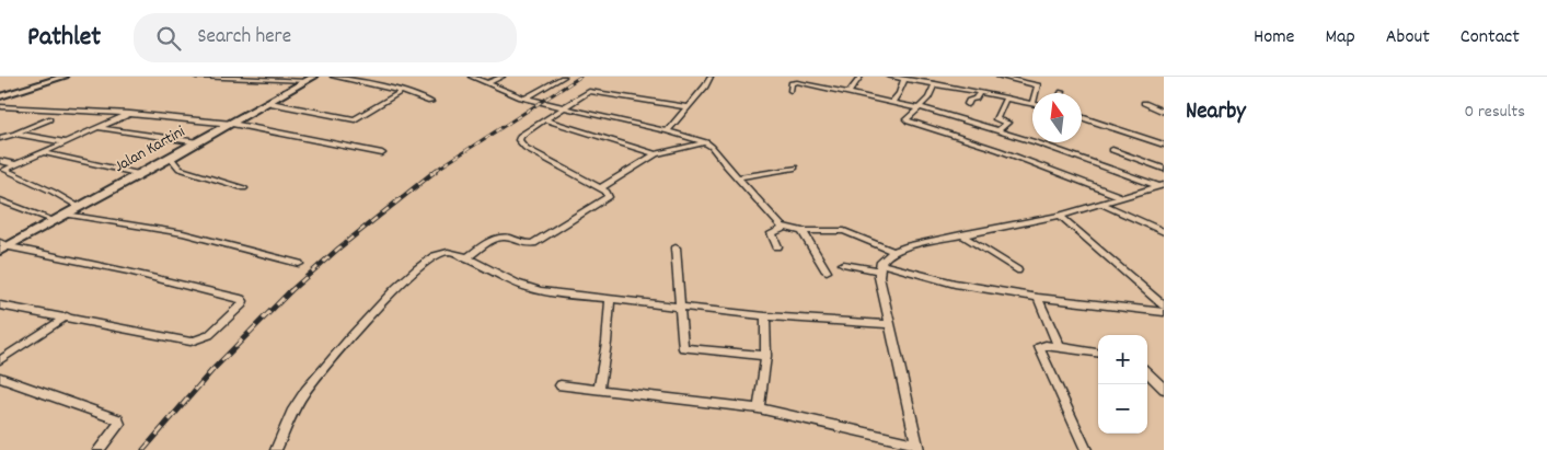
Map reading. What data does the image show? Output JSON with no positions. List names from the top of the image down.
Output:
{
  "streets": {
    "street": ["Jalan Kartini"]
  },
  "north": "top",
  "page": {
    "header": "Pathlet",
    "search": "Search here",
    "nav": [
      "Home",
      "Map",
      "About",
      "Contact"
    ],
    "heading": ["Nearby", "0 results"],
    "map_buttons": ["+", "−"]
  }
}
